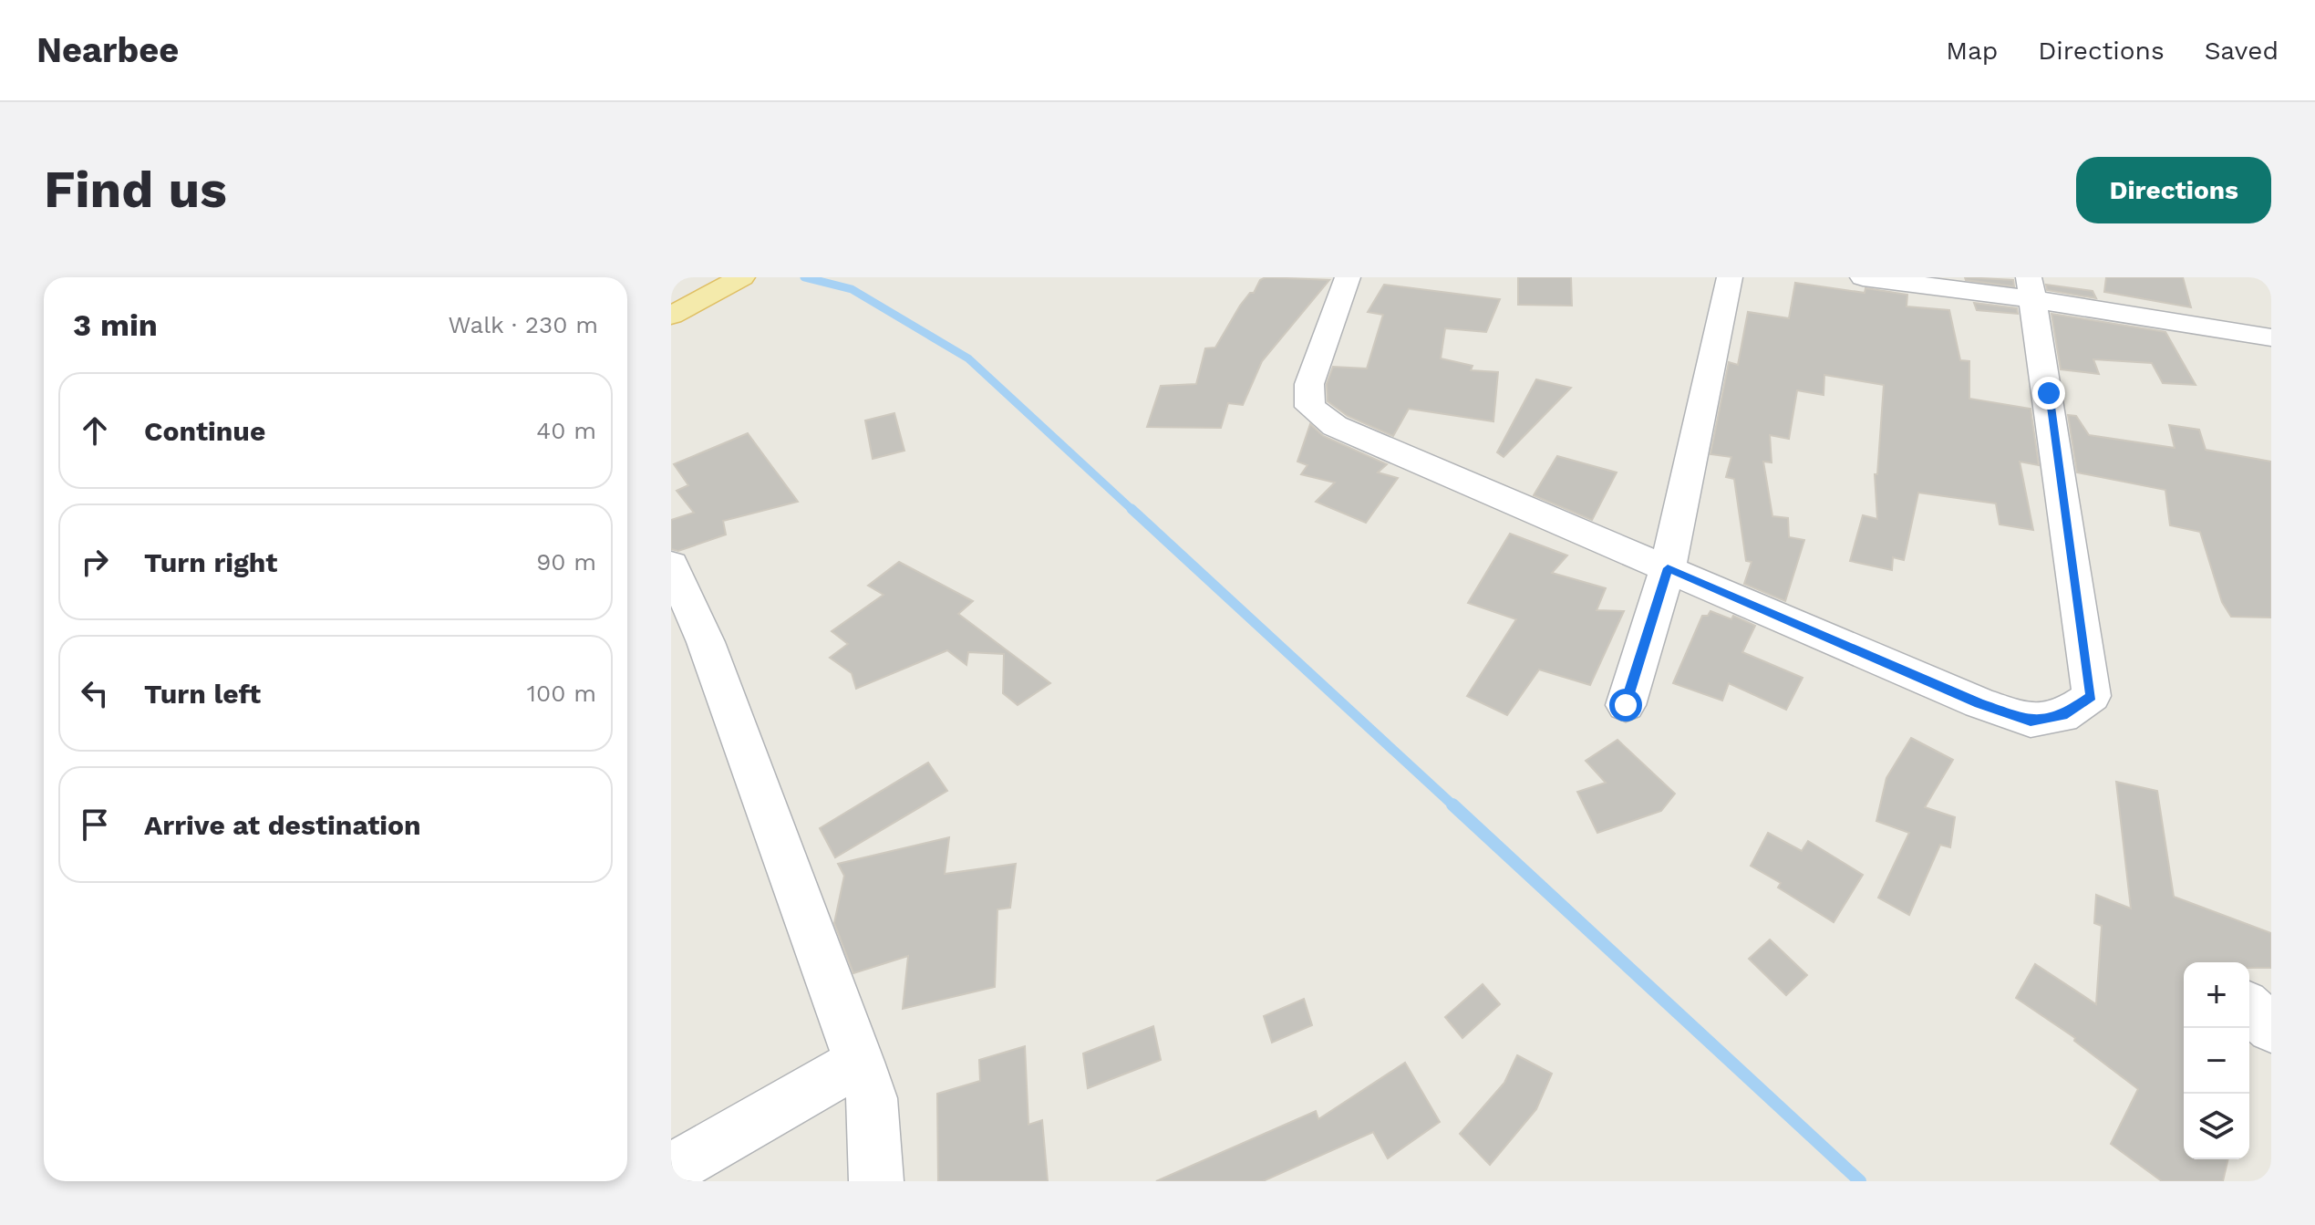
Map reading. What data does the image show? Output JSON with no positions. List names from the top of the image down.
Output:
{
  "page": {
    "header": "Nearbee",
    "nav": ["Map", "Directions", "Saved"],
    "buttons": "Directions",
    "title": "Find us",
    "heading": ["3 min", "Walk · 230 m"],
    "list": [
      ["Continue", "40 m"],
      ["Turn right", "90 m"],
      ["Turn left", "100 m"],
      "Arrive at destination"
    ],
    "map_buttons": ["+", "−"]
  }
}
